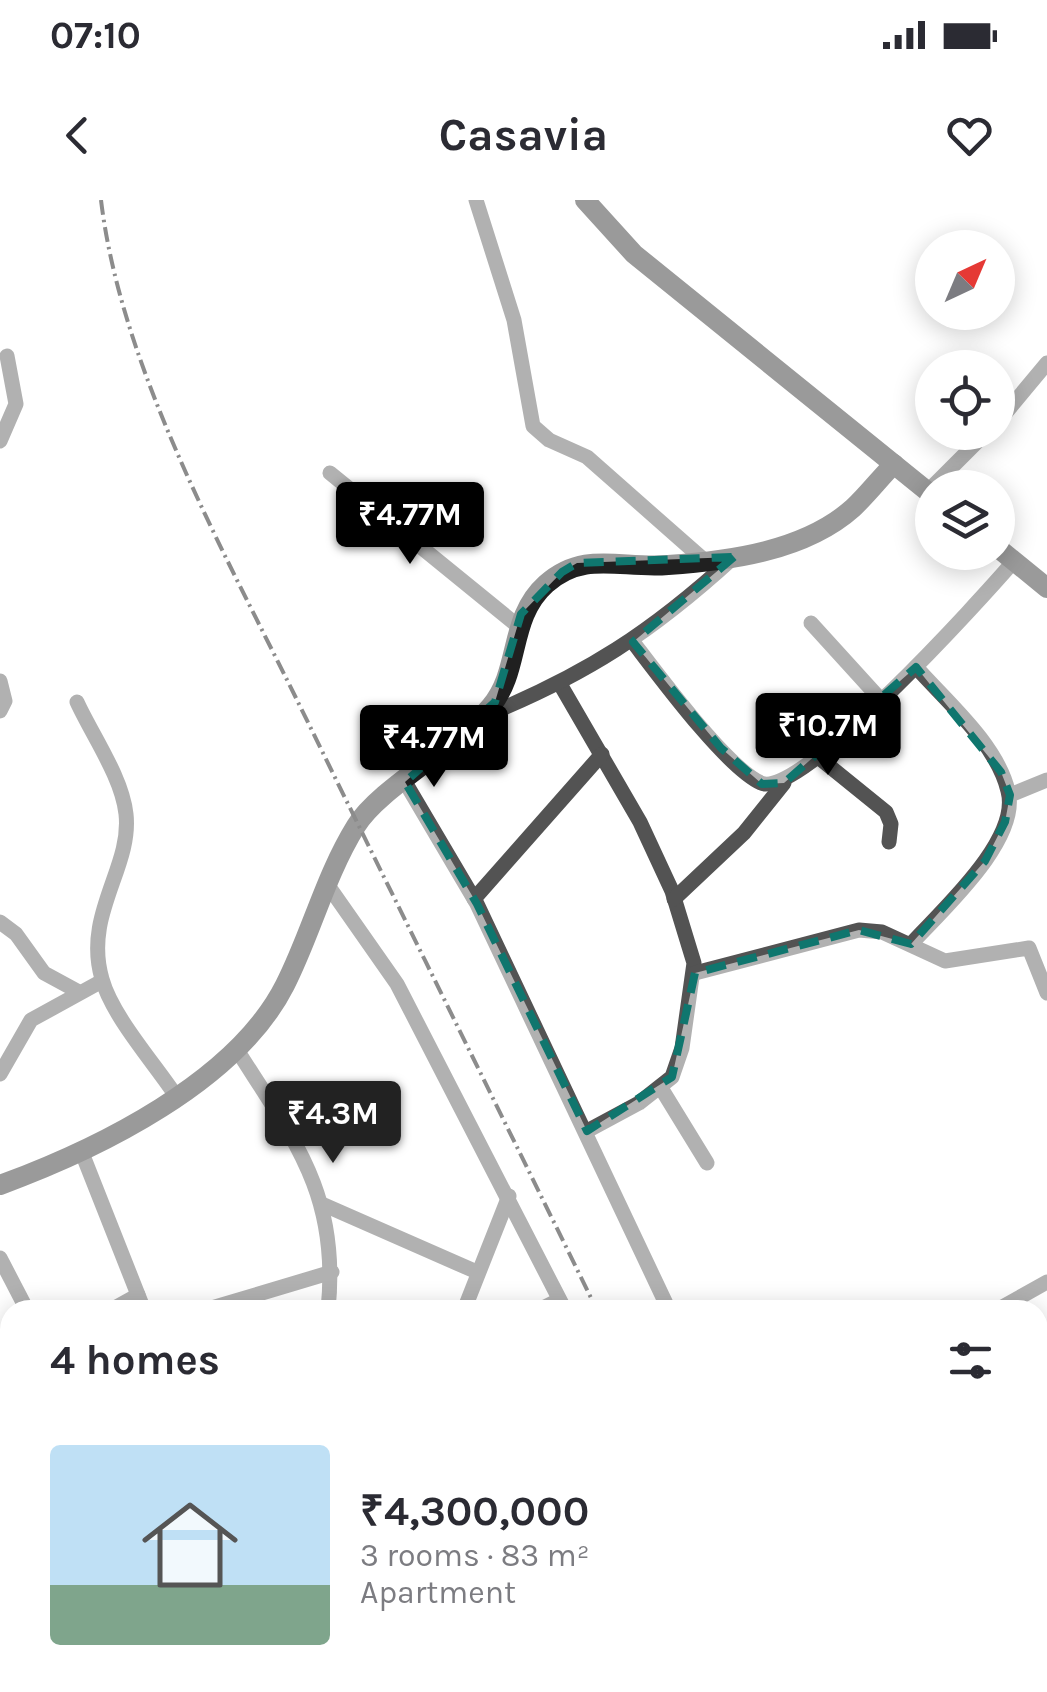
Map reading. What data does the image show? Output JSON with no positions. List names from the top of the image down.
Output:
{
  "north": "top right",
  "page": {
    "status": "07:10",
    "header": "Casavia",
    "price": [
      "₹4.77M",
      "₹10.7M",
      "₹4.77M",
      "₹4.3M"
    ],
    "heading": "4 homes",
    "list": [
      {
        "name": "₹4,300,000",
        "note": "3 rooms · 83 m² · Apartment"
      }
    ]
  }
}
